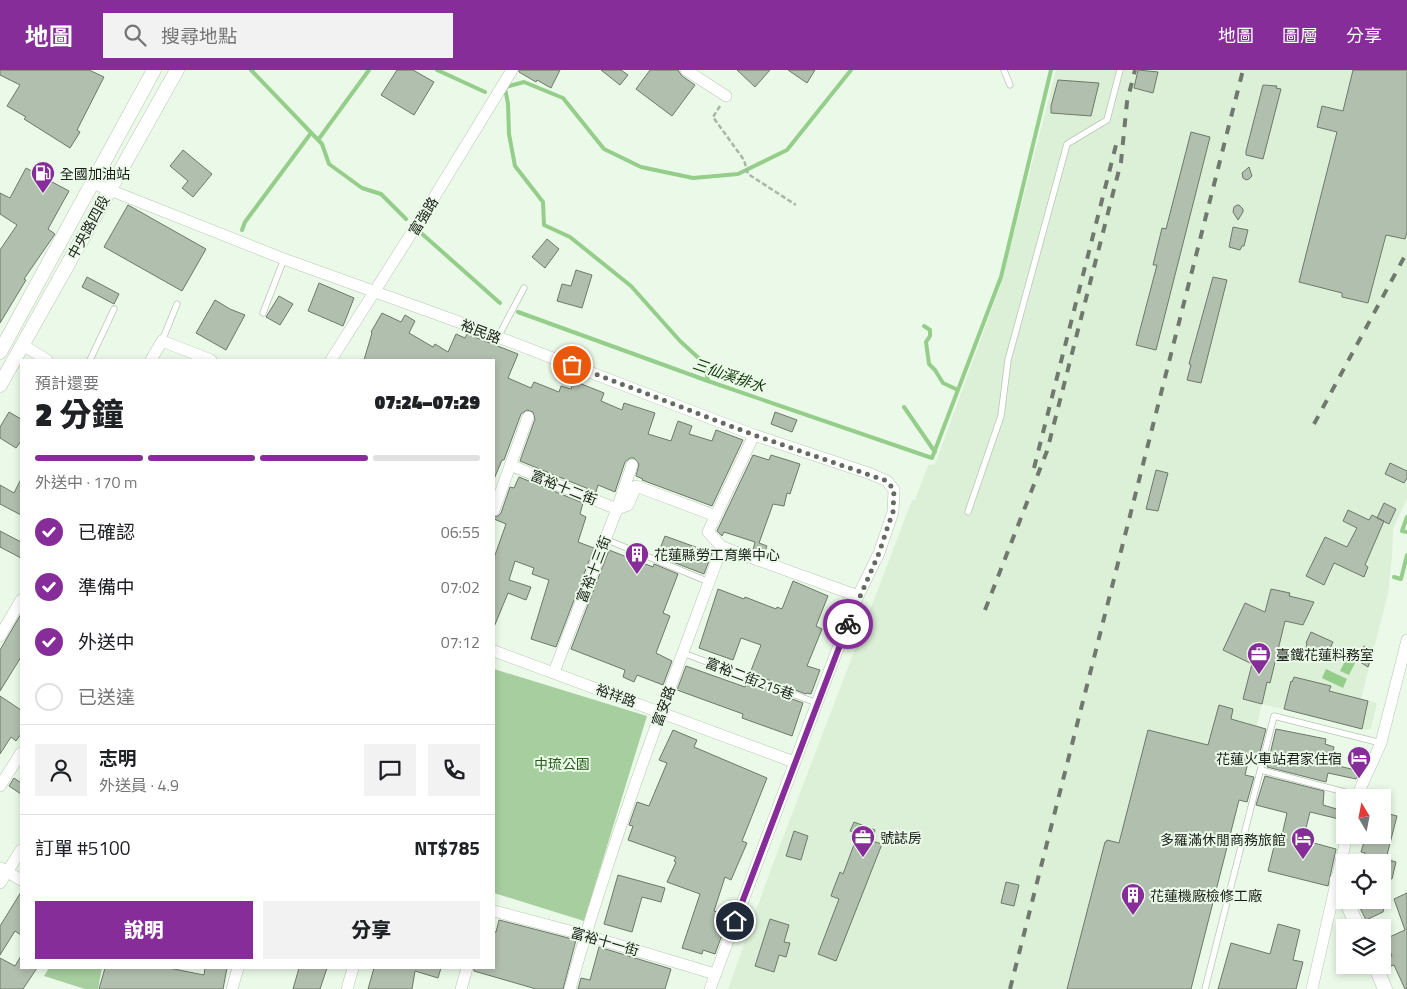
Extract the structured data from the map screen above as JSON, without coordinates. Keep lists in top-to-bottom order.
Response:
{
  "streets": {
    "street": [
      "富強路",
      "中央路四段",
      "裕民路",
      "富裕十二街",
      "富裕十三街",
      "裕祥路",
      "富安路",
      "富裕十一街"
    ],
    "lane": ["富裕二街215巷"]
  },
  "crossings": [
    ["富強路", "裕民路"],
    ["中央路四段", "裕民路"],
    ["富裕十二街", "富裕十三街"],
    ["富裕十三街", "裕祥路"],
    ["富裕二街215巷", "富安路"],
    ["裕祥路", "富安路"],
    ["富安路", "富裕十一街"]
  ],
  "water": ["三仙溪排水"],
  "parks": ["中琉公園"],
  "places": {
    "fuel station": ["全國加油站"],
    "building": ["花蓮縣勞工育樂中心", "花蓮機廠檢修工廠"],
    "office": ["臺鐵花蓮料務室", "號誌房"],
    "hotel": ["花蓮火車站君家住宿", "多羅滿休閒商務旅館"]
  },
  "north": "top",
  "page": {
    "header": "地圖",
    "search": "搜尋地點",
    "nav": ["地圖", "圖層", "分享"],
    "heading": ["2 分鐘", "預計還要", "07:24–07:29"],
    "panel": [
      "志明",
      "外送員 · 4.9",
      "訂單 #5100",
      "NT$785"
    ],
    "bar": "外送中 · 170 m",
    "list": [
      ["已確認", "06:55"],
      ["準備中", "07:02"],
      ["外送中", "07:12"],
      "已送達"
    ],
    "buttons": ["說明", "分享"]
  }
}
